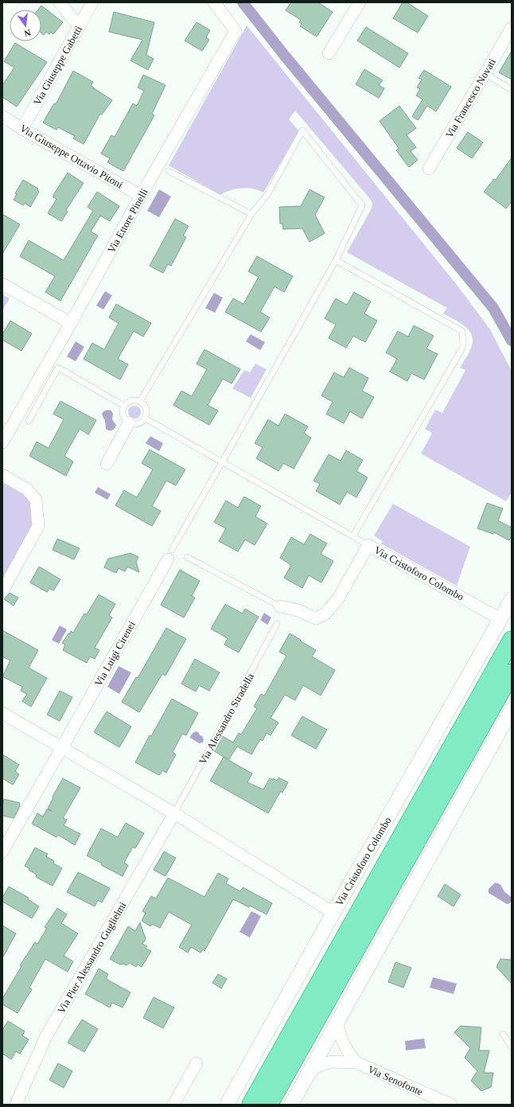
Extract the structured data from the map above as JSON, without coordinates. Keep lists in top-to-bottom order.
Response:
{
  "streets": {
    "main road": ["Via Cristoforo Colombo"],
    "street": [
      "Via Giuseppe Gabetti",
      "Via Francesco Novati",
      "Via Giuseppe Ottavio Pitoni",
      "Via Ettore Pinelli",
      "Via Luigi Cirenei",
      "Via Pier Alessandro Guglielmi",
      "Via Senofonte"
    ],
    "lane": ["Via Alessandro Stradella"]
  },
  "crossings": [
    ["Via Giuseppe Gabetti", "Via Giuseppe Ottavio Pitoni"],
    ["Via Giuseppe Ottavio Pitoni", "Via Ettore Pinelli"],
    ["Via Alessandro Stradella", "Via Pier Alessandro Guglielmi"]
  ],
  "north": "bottom"
}
